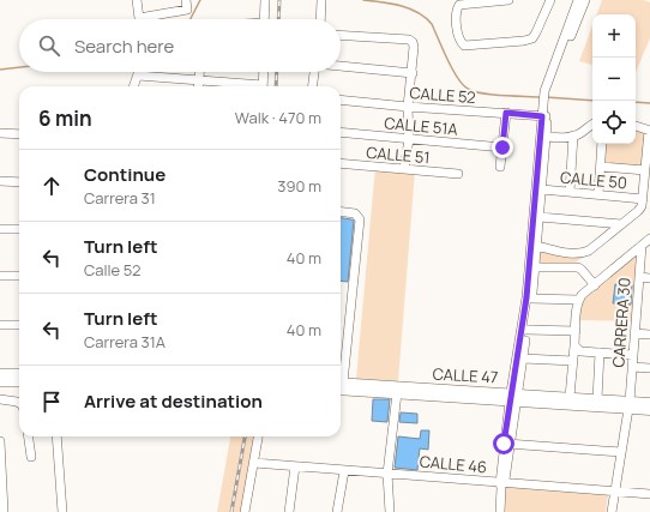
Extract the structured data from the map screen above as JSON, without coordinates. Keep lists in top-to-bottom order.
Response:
{
  "streets": {
    "main road": ["CALLE 47"],
    "street": [
      "CALLE 52",
      "CALLE 51A",
      "CALLE 51",
      "CALLE 50",
      "CARRERA 30",
      "CALLE 46"
    ]
  },
  "crossings": [
    ["CARRERA 30", "CALLE 47"],
    ["CARRERA 30", "CALLE 46"]
  ],
  "page": {
    "map_buttons": ["+", "−"],
    "search": "Search here",
    "heading": ["6 min", "Walk · 470 m"],
    "list": [
      ["Continue", "Carrera 31", "390 m"],
      ["Turn left", "Calle 52", "40 m"],
      ["Turn left", "Carrera 31A", "40 m"],
      "Arrive at destination"
    ]
  }
}
